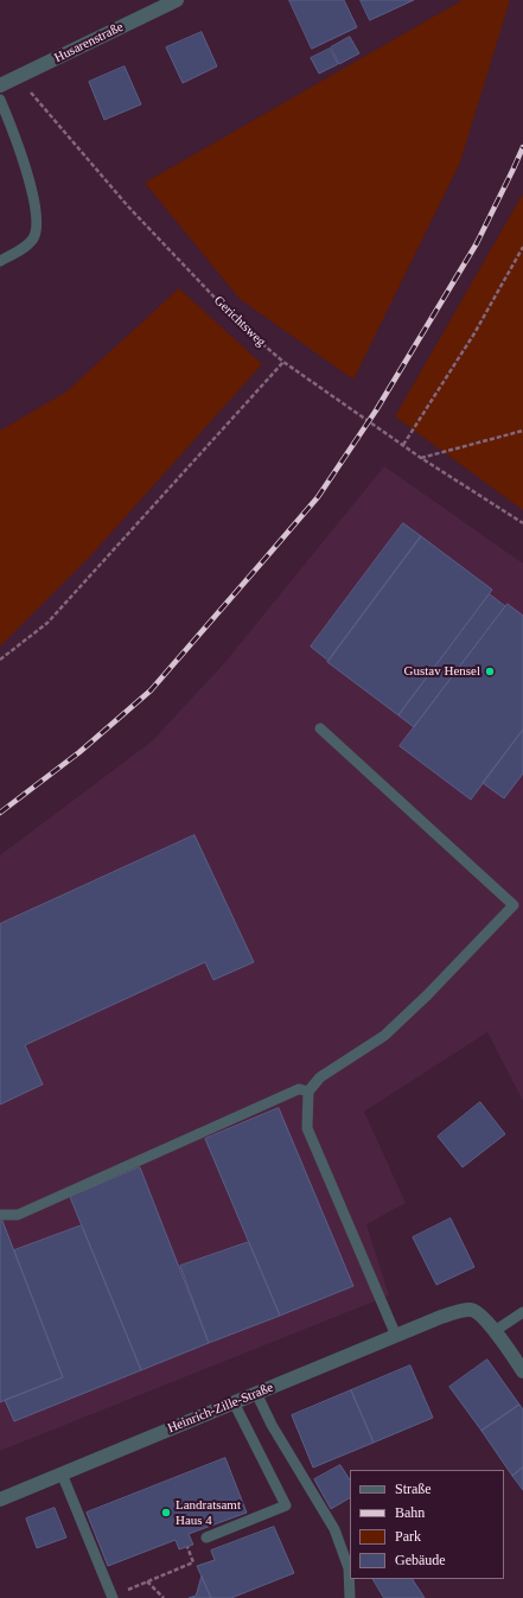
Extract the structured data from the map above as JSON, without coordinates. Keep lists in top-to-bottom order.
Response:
{
  "streets": {
    "street": ["Husarenstraße", "Heinrich-Zille-Straße"],
    "path": ["Gerichtsweg"]
  },
  "crossings": [
    ["Husarenstraße", "Gerichtsweg"]
  ],
  "places": ["Gustav Hensel", "Landratsamt Haus 4"],
  "legend": [
    "Straße",
    "Bahn",
    "Park",
    "Gebäude"
  ]
}
